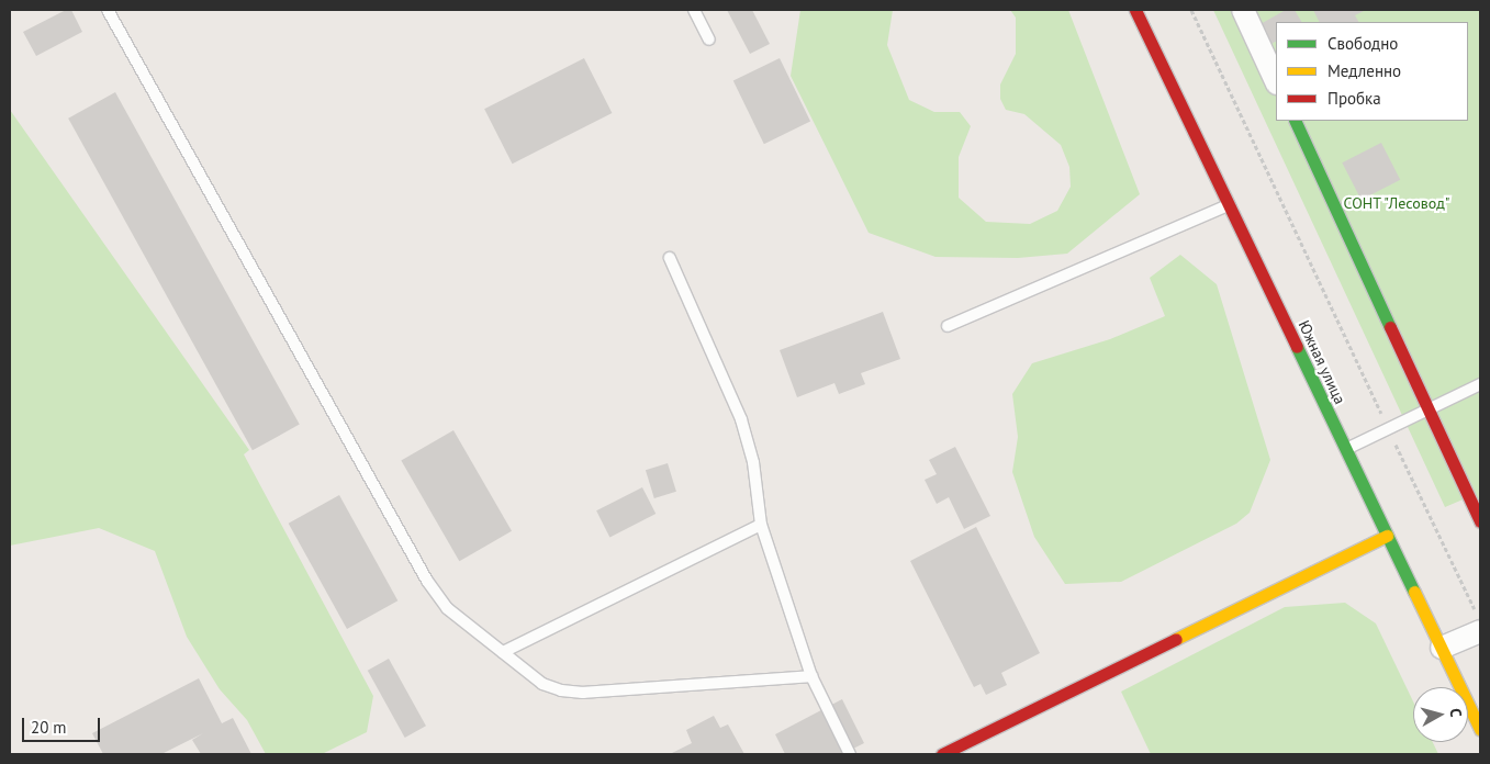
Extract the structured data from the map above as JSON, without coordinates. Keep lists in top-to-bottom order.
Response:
{
  "streets": {
    "street": ["Южная улица"]
  },
  "parks": ["СОНТ \"Лесовод\""],
  "legend": ["Свободно", "Медленно", "Пробка"],
  "scale_bar": "20 m",
  "north": "right"
}
